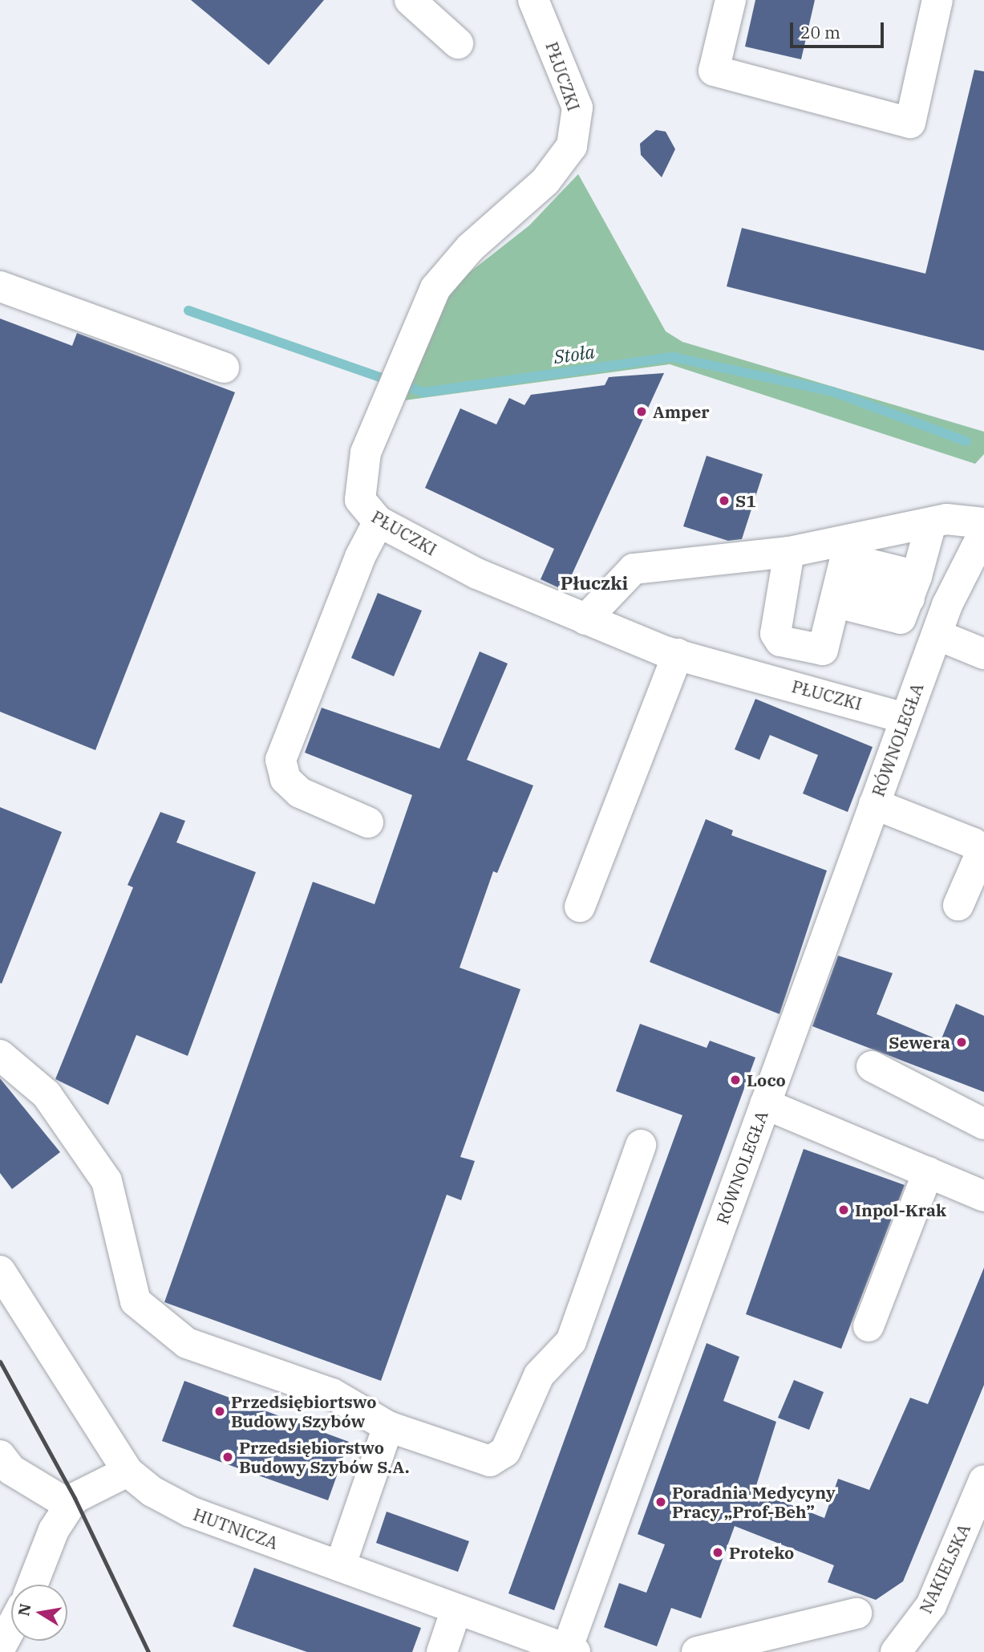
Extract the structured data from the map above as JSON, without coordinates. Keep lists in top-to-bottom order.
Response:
{
  "streets": {
    "street": [
      "PŁUCZKI",
      "RÓWNOLEGŁA",
      "HUTNICZA",
      "NAKIELSKA"
    ]
  },
  "crossings": [
    ["PŁUCZKI", "RÓWNOLEGŁA"],
    ["RÓWNOLEGŁA", "HUTNICZA"]
  ],
  "districts": ["Płuczki"],
  "water": ["Stoła"],
  "places": [
    "Amper",
    "S1",
    "Sewera",
    "Loco",
    "Inpol-Krak",
    "Przedsiębiortswo Budowy Szybów",
    "Przedsiębiorstwo Budowy Szybów S.A.",
    "Poradnia Medycyny Pracy „Prof-Beh”",
    "Proteko"
  ],
  "scale_bar": "20 m",
  "north": "left"
}
